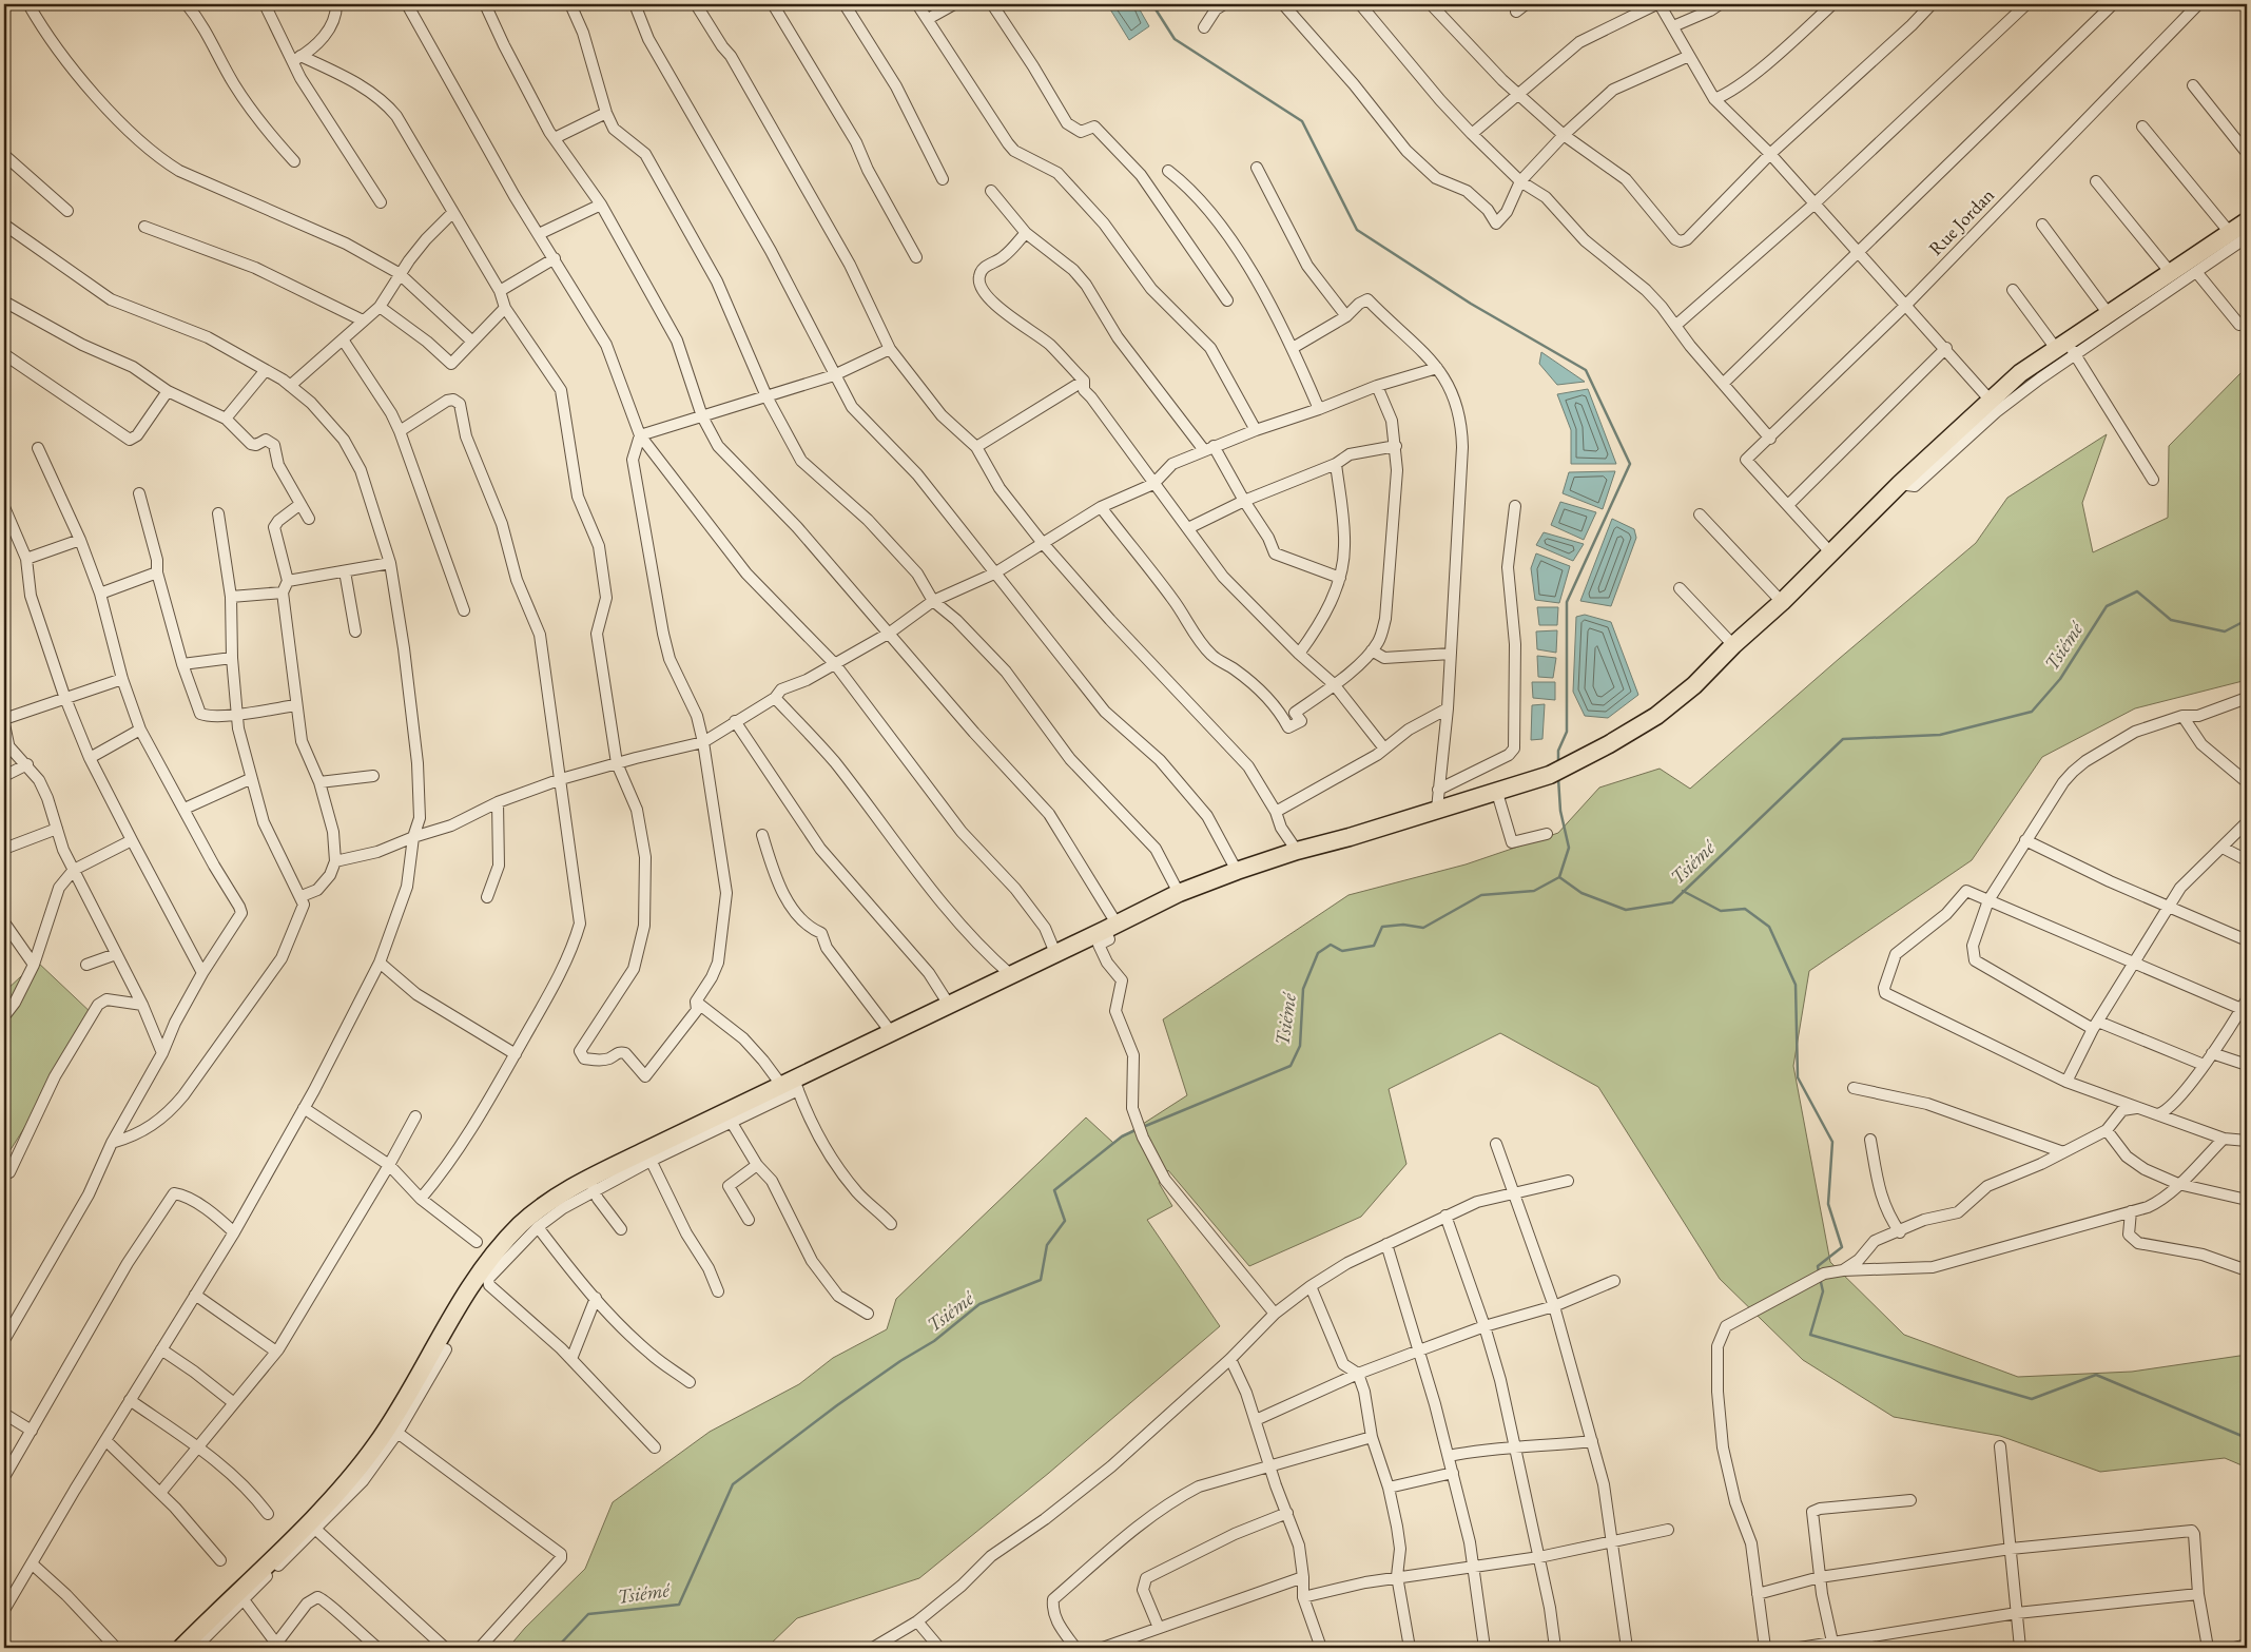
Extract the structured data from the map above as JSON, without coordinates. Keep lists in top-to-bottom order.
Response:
{
  "streets": {
    "street": ["Rue Jordan"]
  },
  "water": ["Tsiémé"]
}
